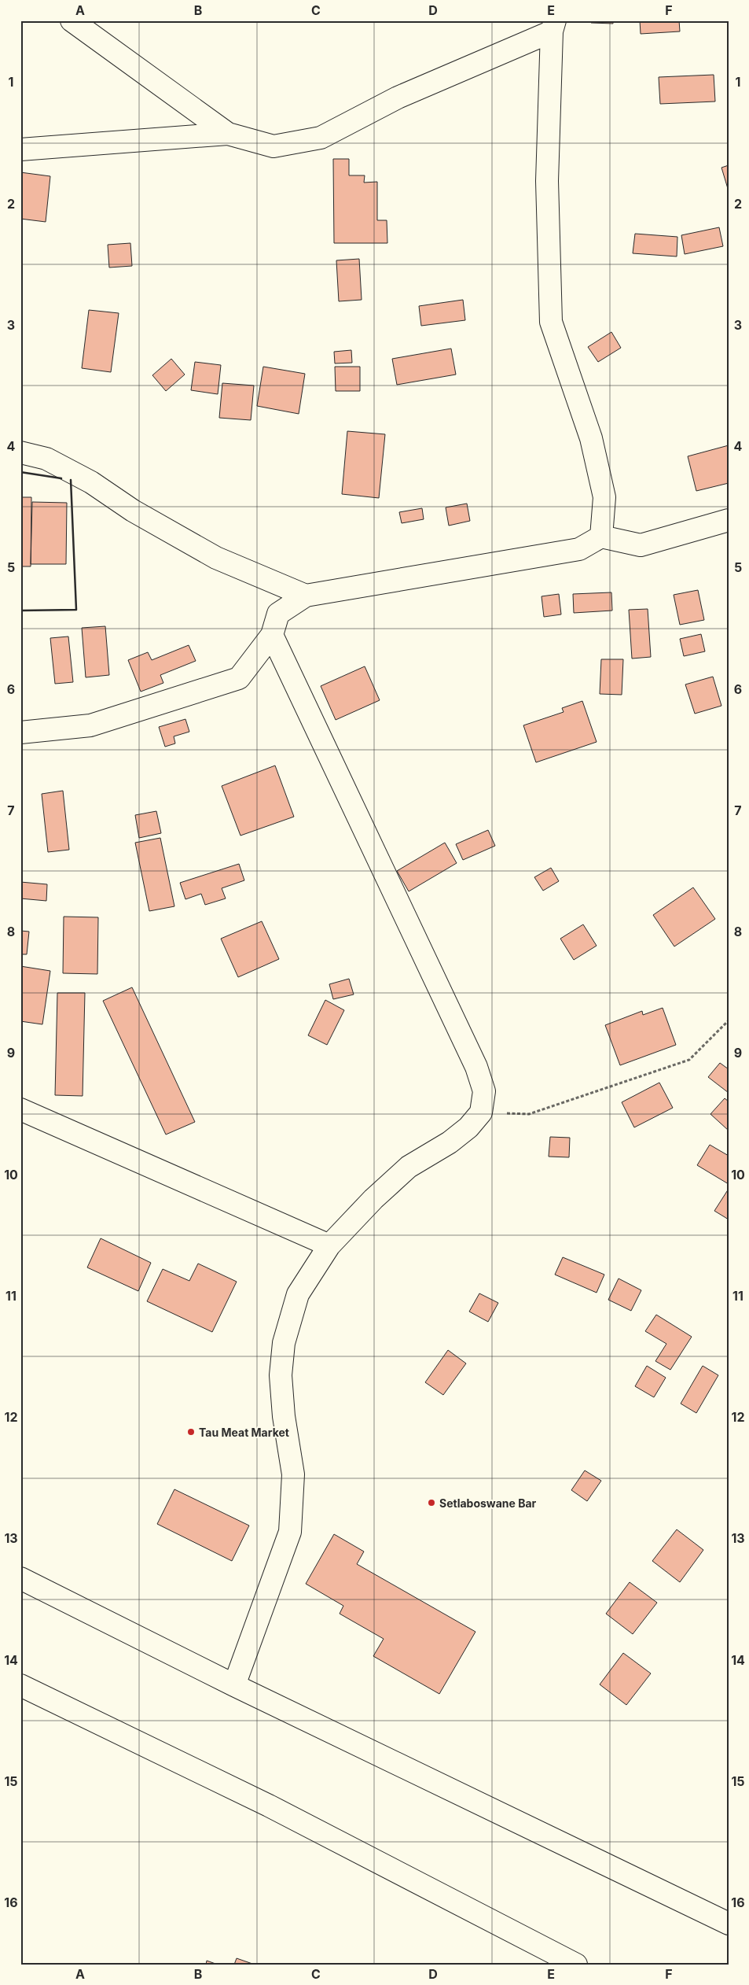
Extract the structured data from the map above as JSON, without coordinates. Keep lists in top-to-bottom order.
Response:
{
  "places": ["Tau Meat Market", "Setlaboswane Bar"],
  "grid": {
    "columns": [
      "A",
      "B",
      "C",
      "D",
      "E",
      "F"
    ],
    "rows": [
      "1",
      "2",
      "3",
      "4",
      "5",
      "6",
      "7",
      "8",
      "9",
      "10",
      "11",
      "12",
      "13",
      "14",
      "15",
      "16"
    ]
  }
}
